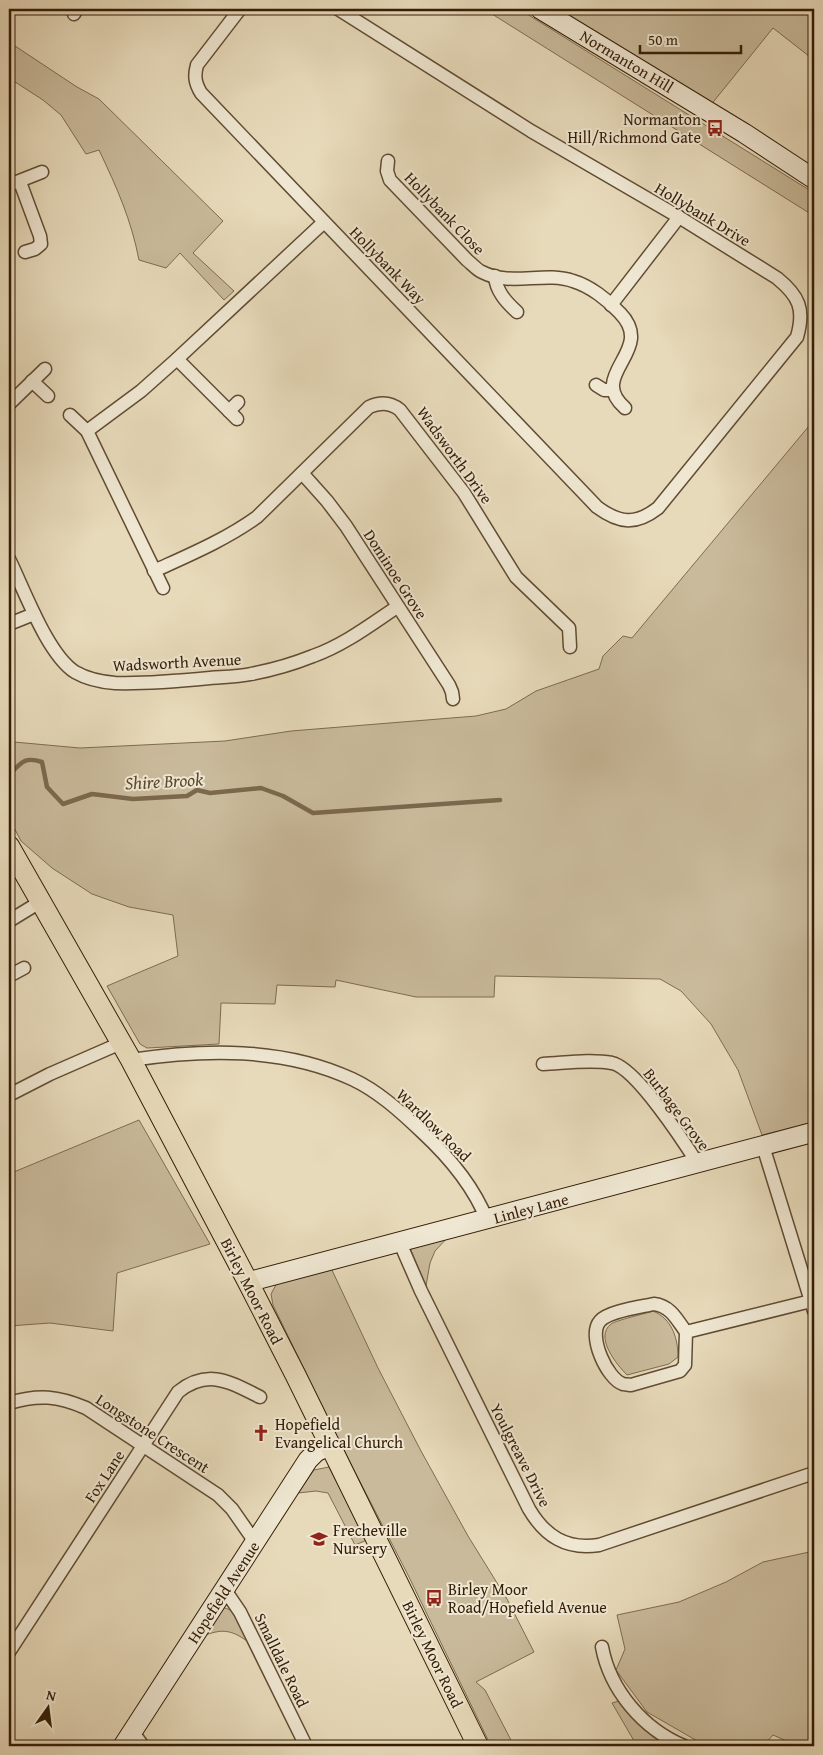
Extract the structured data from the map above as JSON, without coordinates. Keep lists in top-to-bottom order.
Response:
{
  "streets": {
    "main road": ["Birley Moor Road"],
    "street": [
      "Normanton Hill",
      "Hollybank Close",
      "Hollybank Drive",
      "Hollybank Way",
      "Wadsworth Drive",
      "Dominoe Grove",
      "Wadsworth Avenue",
      "Burbage Grove",
      "Wardlow Road",
      "Linley Lane",
      "Longstone Crescent",
      "Youlgreave Drive",
      "Fox Lane",
      "Hopefield Avenue",
      "Smalldale Road"
    ]
  },
  "crossings": [
    ["Hollybank Drive", "Hollybank Way"],
    ["Wadsworth Drive", "Dominoe Grove"],
    ["Dominoe Grove", "Wadsworth Avenue"],
    ["Burbage Grove", "Linley Lane"],
    ["Wardlow Road", "Linley Lane"],
    ["Wardlow Road", "Birley Moor Road"],
    ["Linley Lane", "Birley Moor Road"],
    ["Linley Lane", "Youlgreave Drive"],
    ["Birley Moor Road", "Hopefield Avenue"],
    ["Longstone Crescent", "Fox Lane"],
    ["Longstone Crescent", "Hopefield Avenue"],
    ["Hopefield Avenue", "Smalldale Road"]
  ],
  "water": ["Shire Brook"],
  "places": {
    "bus stop": ["Normanton Hill/Richmond Gate", "Birley Moor Road/Hopefield Avenue"],
    "church": ["Hopefield Evangelical Church"],
    "school or university": ["Frecheville Nursery"]
  },
  "scale_bar": "50 m",
  "north": "top"
}
